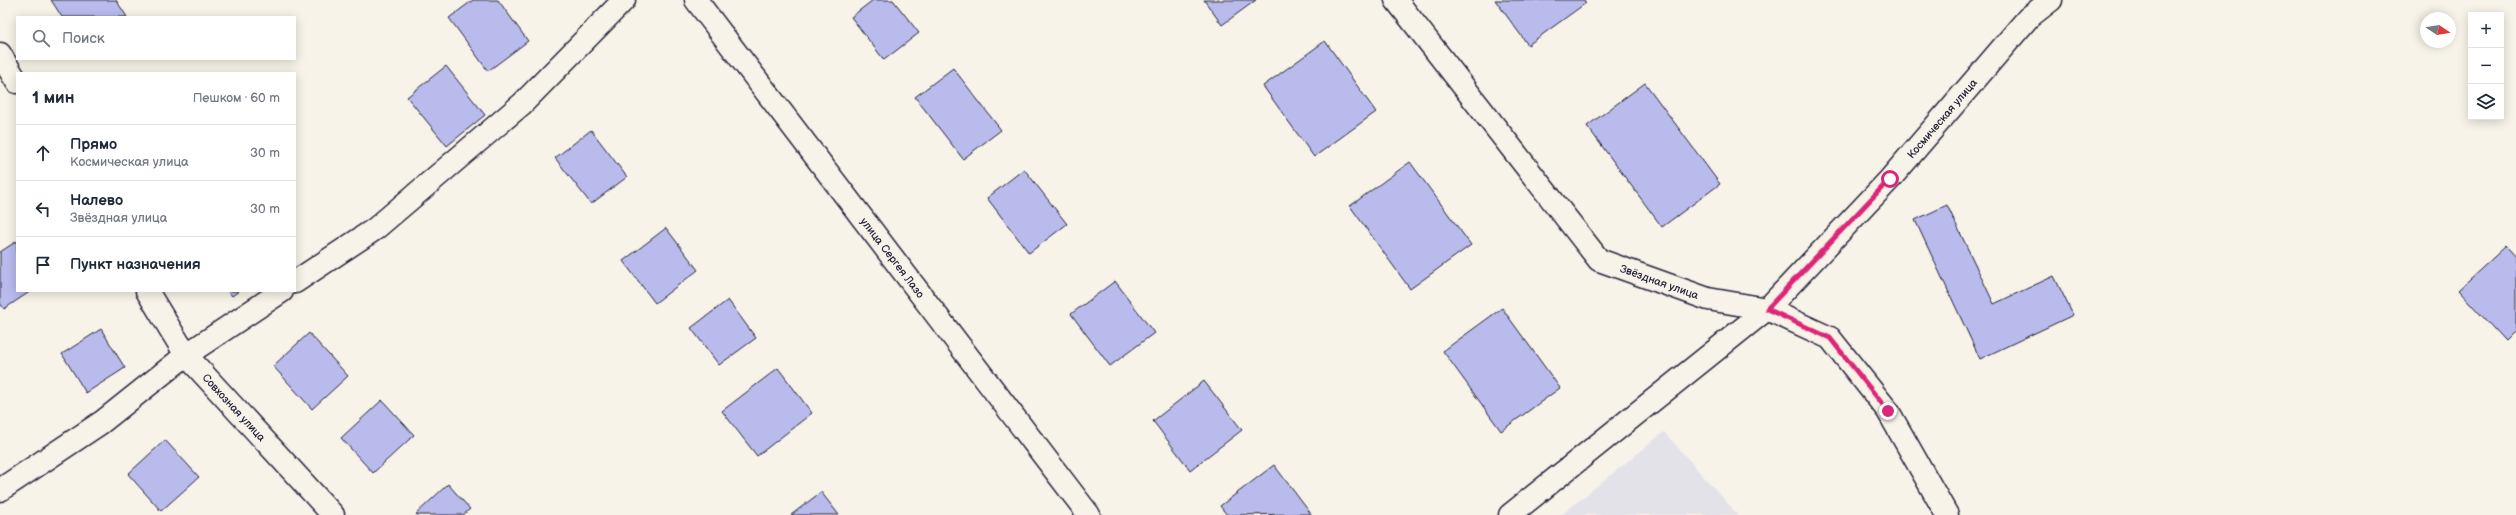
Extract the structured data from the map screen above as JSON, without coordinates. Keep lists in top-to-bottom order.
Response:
{
  "streets": {
    "street": [
      "Космическая улица",
      "улица Сергея Лазо",
      "Звёздная улица",
      "Совхозная улица"
    ]
  },
  "crossings": [
    ["Космическая улица", "Звёздная улица"]
  ],
  "north": "right",
  "page": {
    "map_buttons": ["+", "−"],
    "search": "Поиск",
    "heading": ["1 мин", "Пешком · 60 m"],
    "list": [
      ["Прямо", "Космическая улица", "30 m"],
      ["Налево", "Звёздная улица", "30 m"],
      "Пункт назначения"
    ]
  }
}
